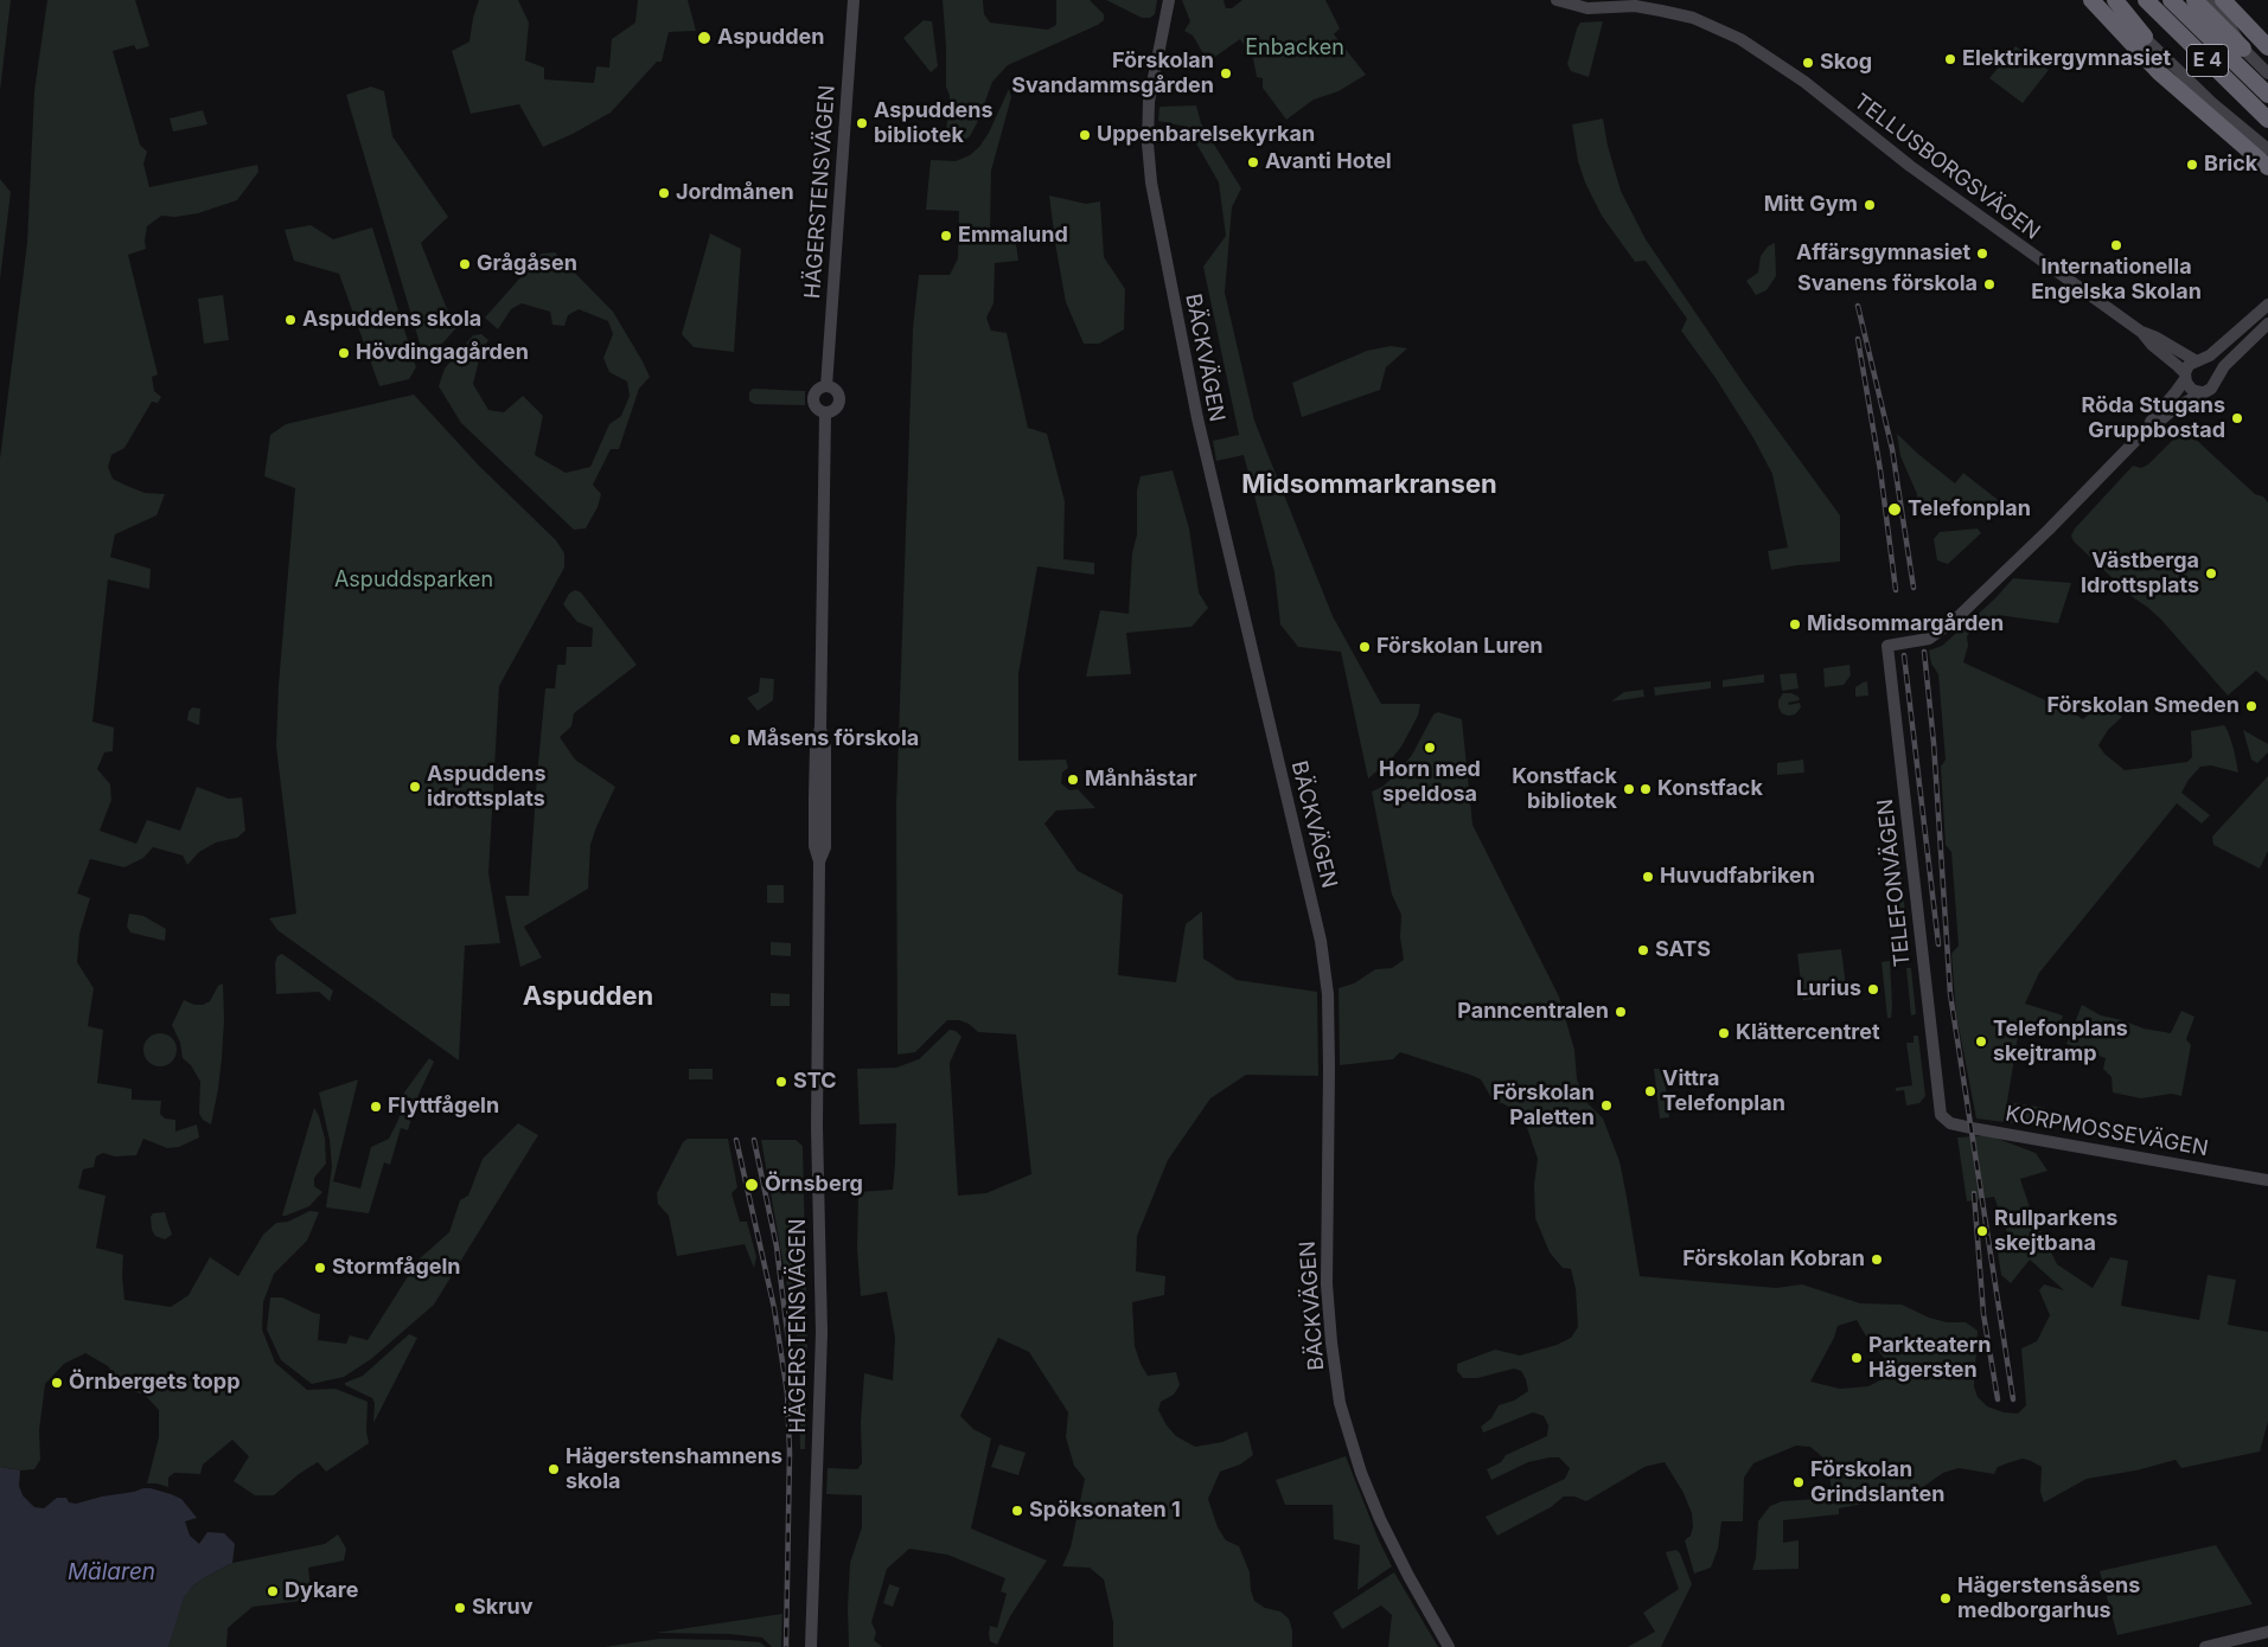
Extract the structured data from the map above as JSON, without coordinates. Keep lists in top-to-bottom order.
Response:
{
  "streets": {
    "highway": ["E 4"],
    "street": [
      "TELLUSBORGSVÄGEN",
      "HÄGERSTENSVÄGEN",
      "BÄCKVÄGEN",
      "TELEFONVÄGEN",
      "KORPMOSSEVÄGEN"
    ]
  },
  "crossings": [
    ["TELEFONVÄGEN", "KORPMOSSEVÄGEN"]
  ],
  "districts": ["Midsommarkransen", "Aspudden"],
  "water": ["Mälaren"],
  "parks": ["Enbacken", "Aspuddsparken"],
  "places": [
    "Aspudden",
    "Elektrikergymnasiet",
    "Skog",
    "Förskolan Svandammsgården",
    "Aspuddens bibliotek",
    "Uppenbarelsekyrkan",
    "Avanti Hotel",
    "Brick",
    "Jordmånen",
    "Mitt Gym",
    "Emmalund",
    "Internationella Engelska Skolan",
    "Affärsgymnasiet",
    "Grågåsen",
    "Svanens förskola",
    "Aspuddens skola",
    "Hövdingagården",
    "Röda Stugans Gruppbostad",
    "Telefonplan",
    "Västberga Idrottsplats",
    "Midsommargården",
    "Förskolan Luren",
    "Förskolan Smeden",
    "Måsens förskola",
    "Horn med speldosa",
    "Månhästar",
    "Aspuddens idrottsplats",
    "Konstfack bibliotek",
    "Konstfack",
    "Huvudfabriken",
    "SATS",
    "Lurius",
    "Panncentralen",
    "Klättercentret",
    "Telefonplans skejtramp",
    "STC",
    "Vittra Telefonplan",
    "Förskolan Paletten",
    "Flyttfågeln",
    "Örnsberg",
    "Rullparkens skejtbana",
    "Förskolan Kobran",
    "Stormfågeln",
    "Parkteatern Hägersten",
    "Örnbergets topp",
    "Hägerstenshamnens skola",
    "Förskolan Grindslanten",
    "Spöksonaten 1",
    "Dykare",
    "Hägerstensåsens medborgarhus",
    "Skruv"
  ]
}
